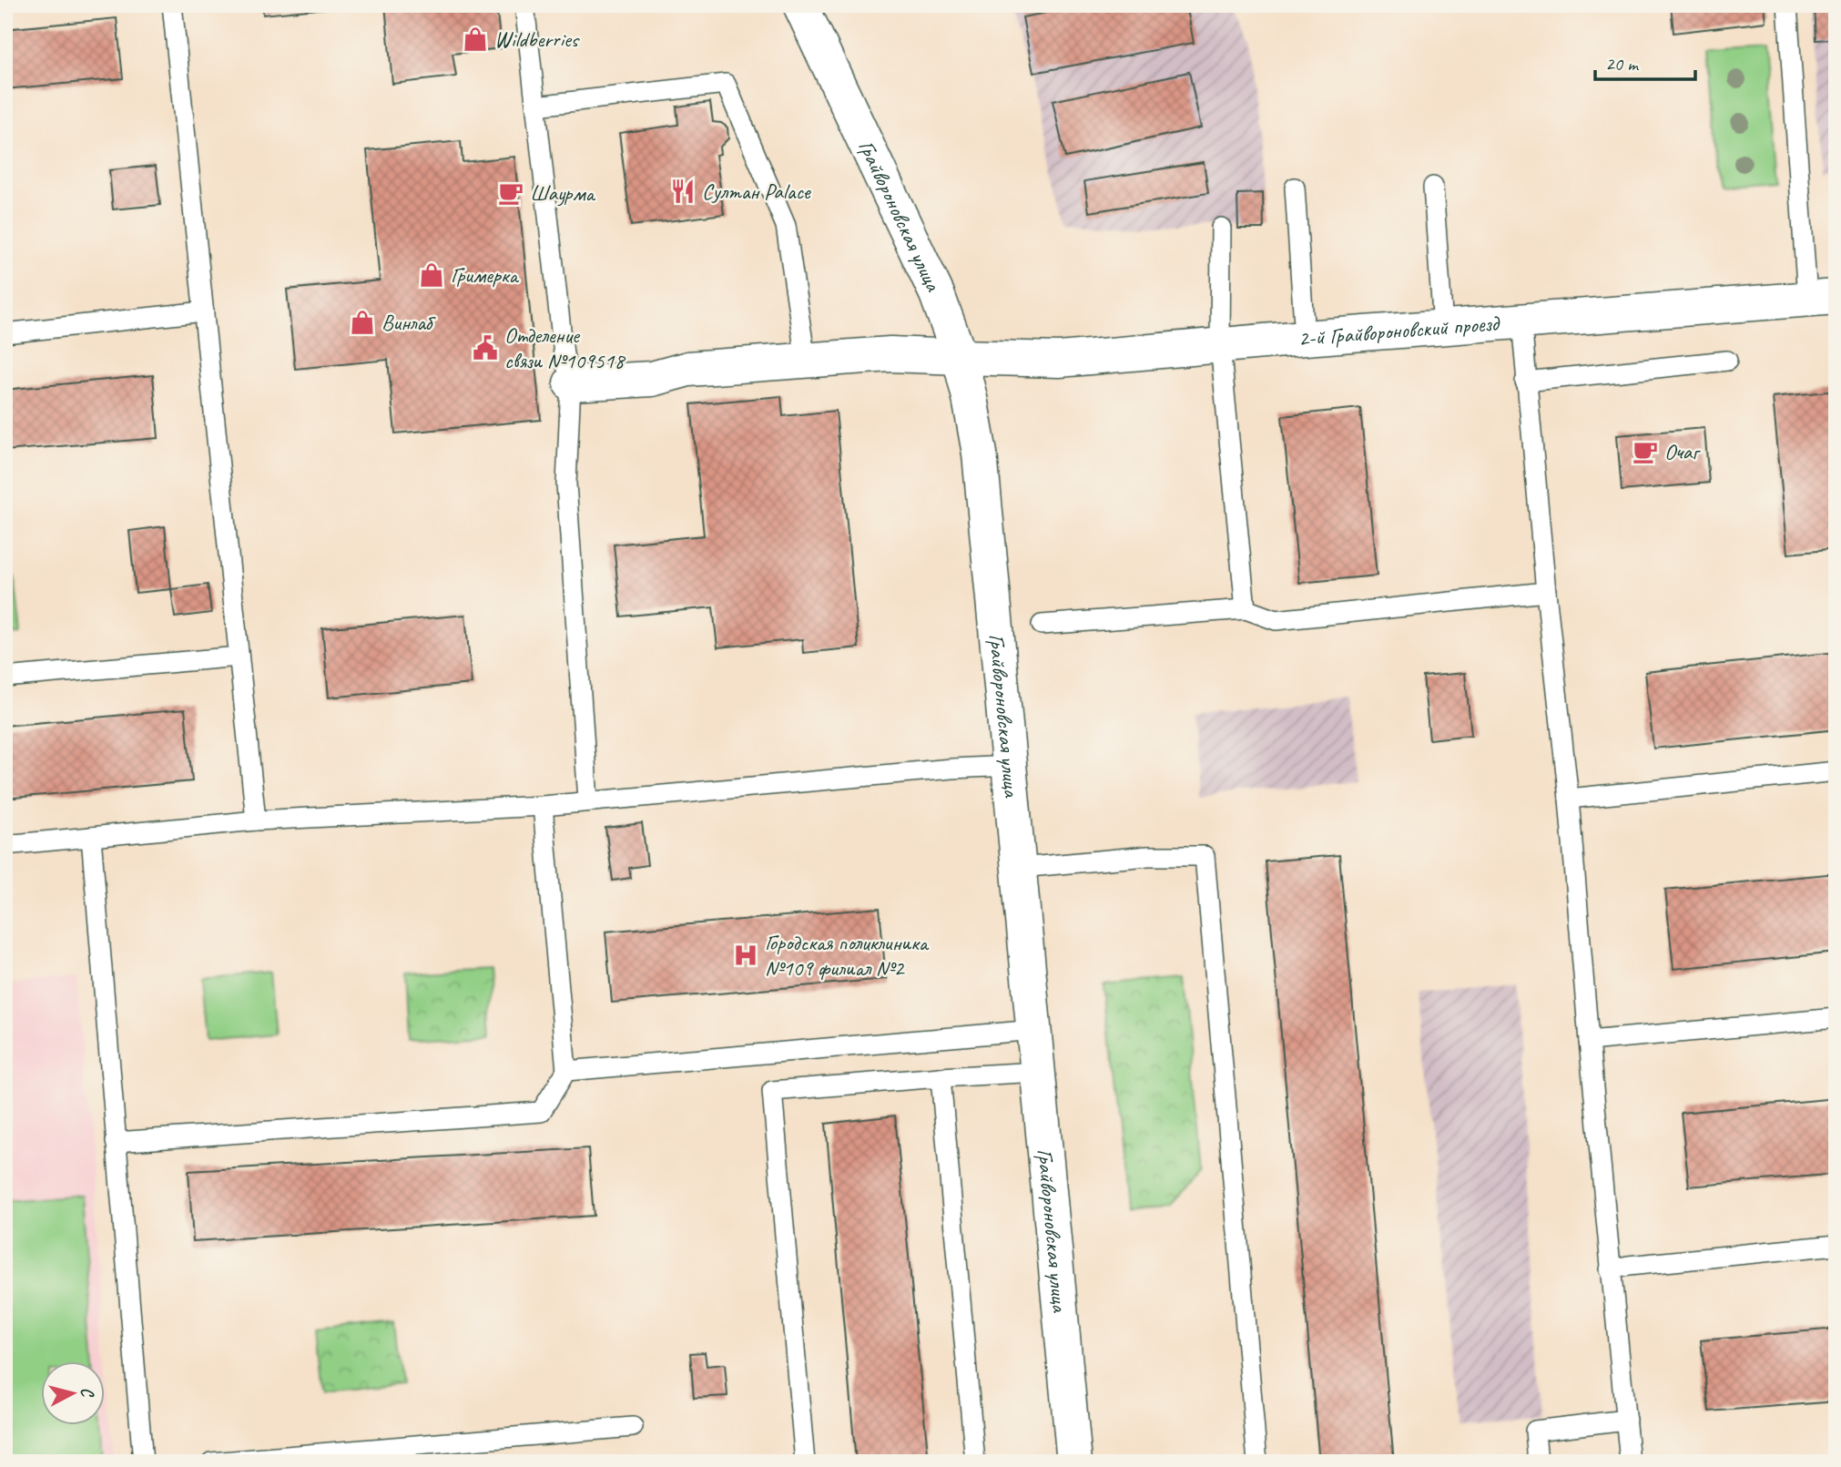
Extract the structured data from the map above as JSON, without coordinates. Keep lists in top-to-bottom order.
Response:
{
  "streets": {
    "main road": ["Грайвороновская улица", "2-й Грайвороновский проезд"]
  },
  "crossings": [
    ["Грайвороновская улица", "2-й Грайвороновский проезд"]
  ],
  "places": {
    "shop": ["Wildberries", "Гримерка", "Винлаб"],
    "restaurant": ["Султан Palace"],
    "cafe": ["Шаурма", "Очаг"],
    "public building": ["Отделение связи №109518"],
    "hospital": ["Городская поликлиника №109 филиал №2"]
  },
  "scale_bar": "20 m",
  "north": "right"
}
